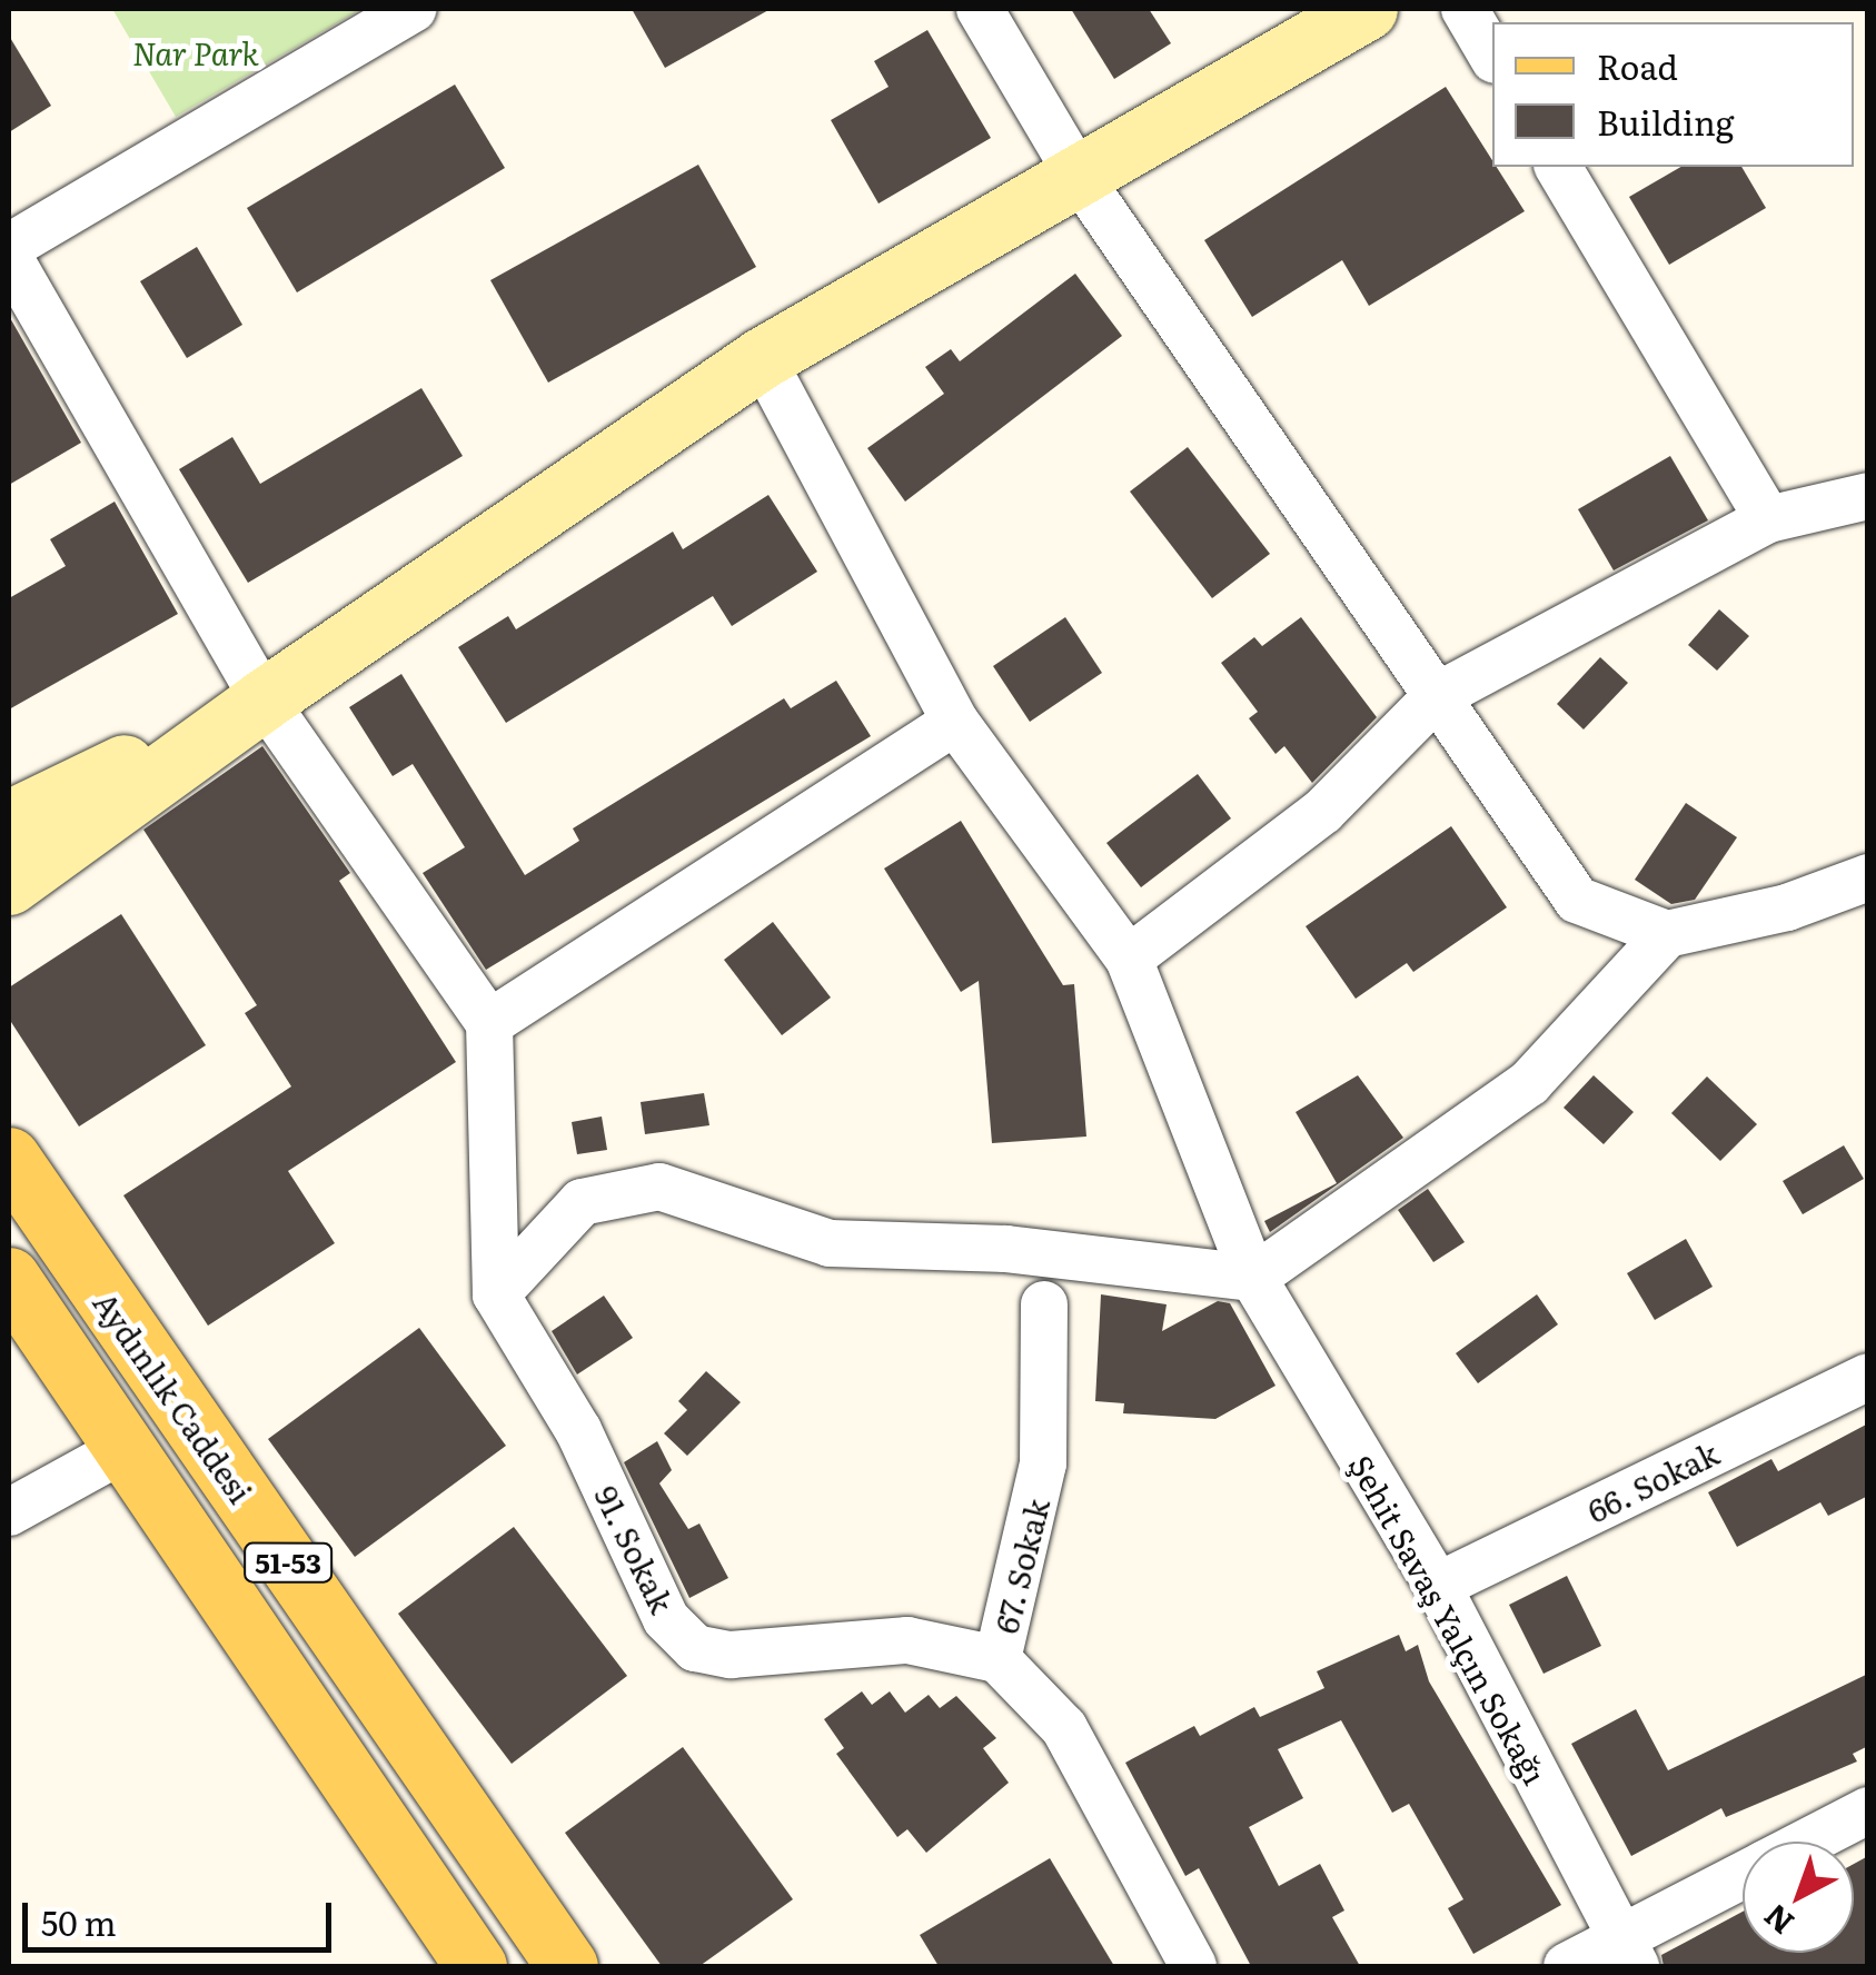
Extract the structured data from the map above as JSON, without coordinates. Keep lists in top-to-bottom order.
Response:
{
  "streets": {
    "main road": ["Aydınlık Caddesi", "51-53"],
    "street": [
      "66. Sokak",
      "91. Sokak",
      "67. Sokak",
      "Şehit Savaş Yalçın Sokağı"
    ]
  },
  "crossings": [
    ["66. Sokak", "Şehit Savaş Yalçın Sokağı"],
    ["91. Sokak", "67. Sokak"]
  ],
  "parks": ["Nar Park"],
  "legend": ["Road", "Building"],
  "scale_bar": "50 m",
  "north": "bottom left"
}
